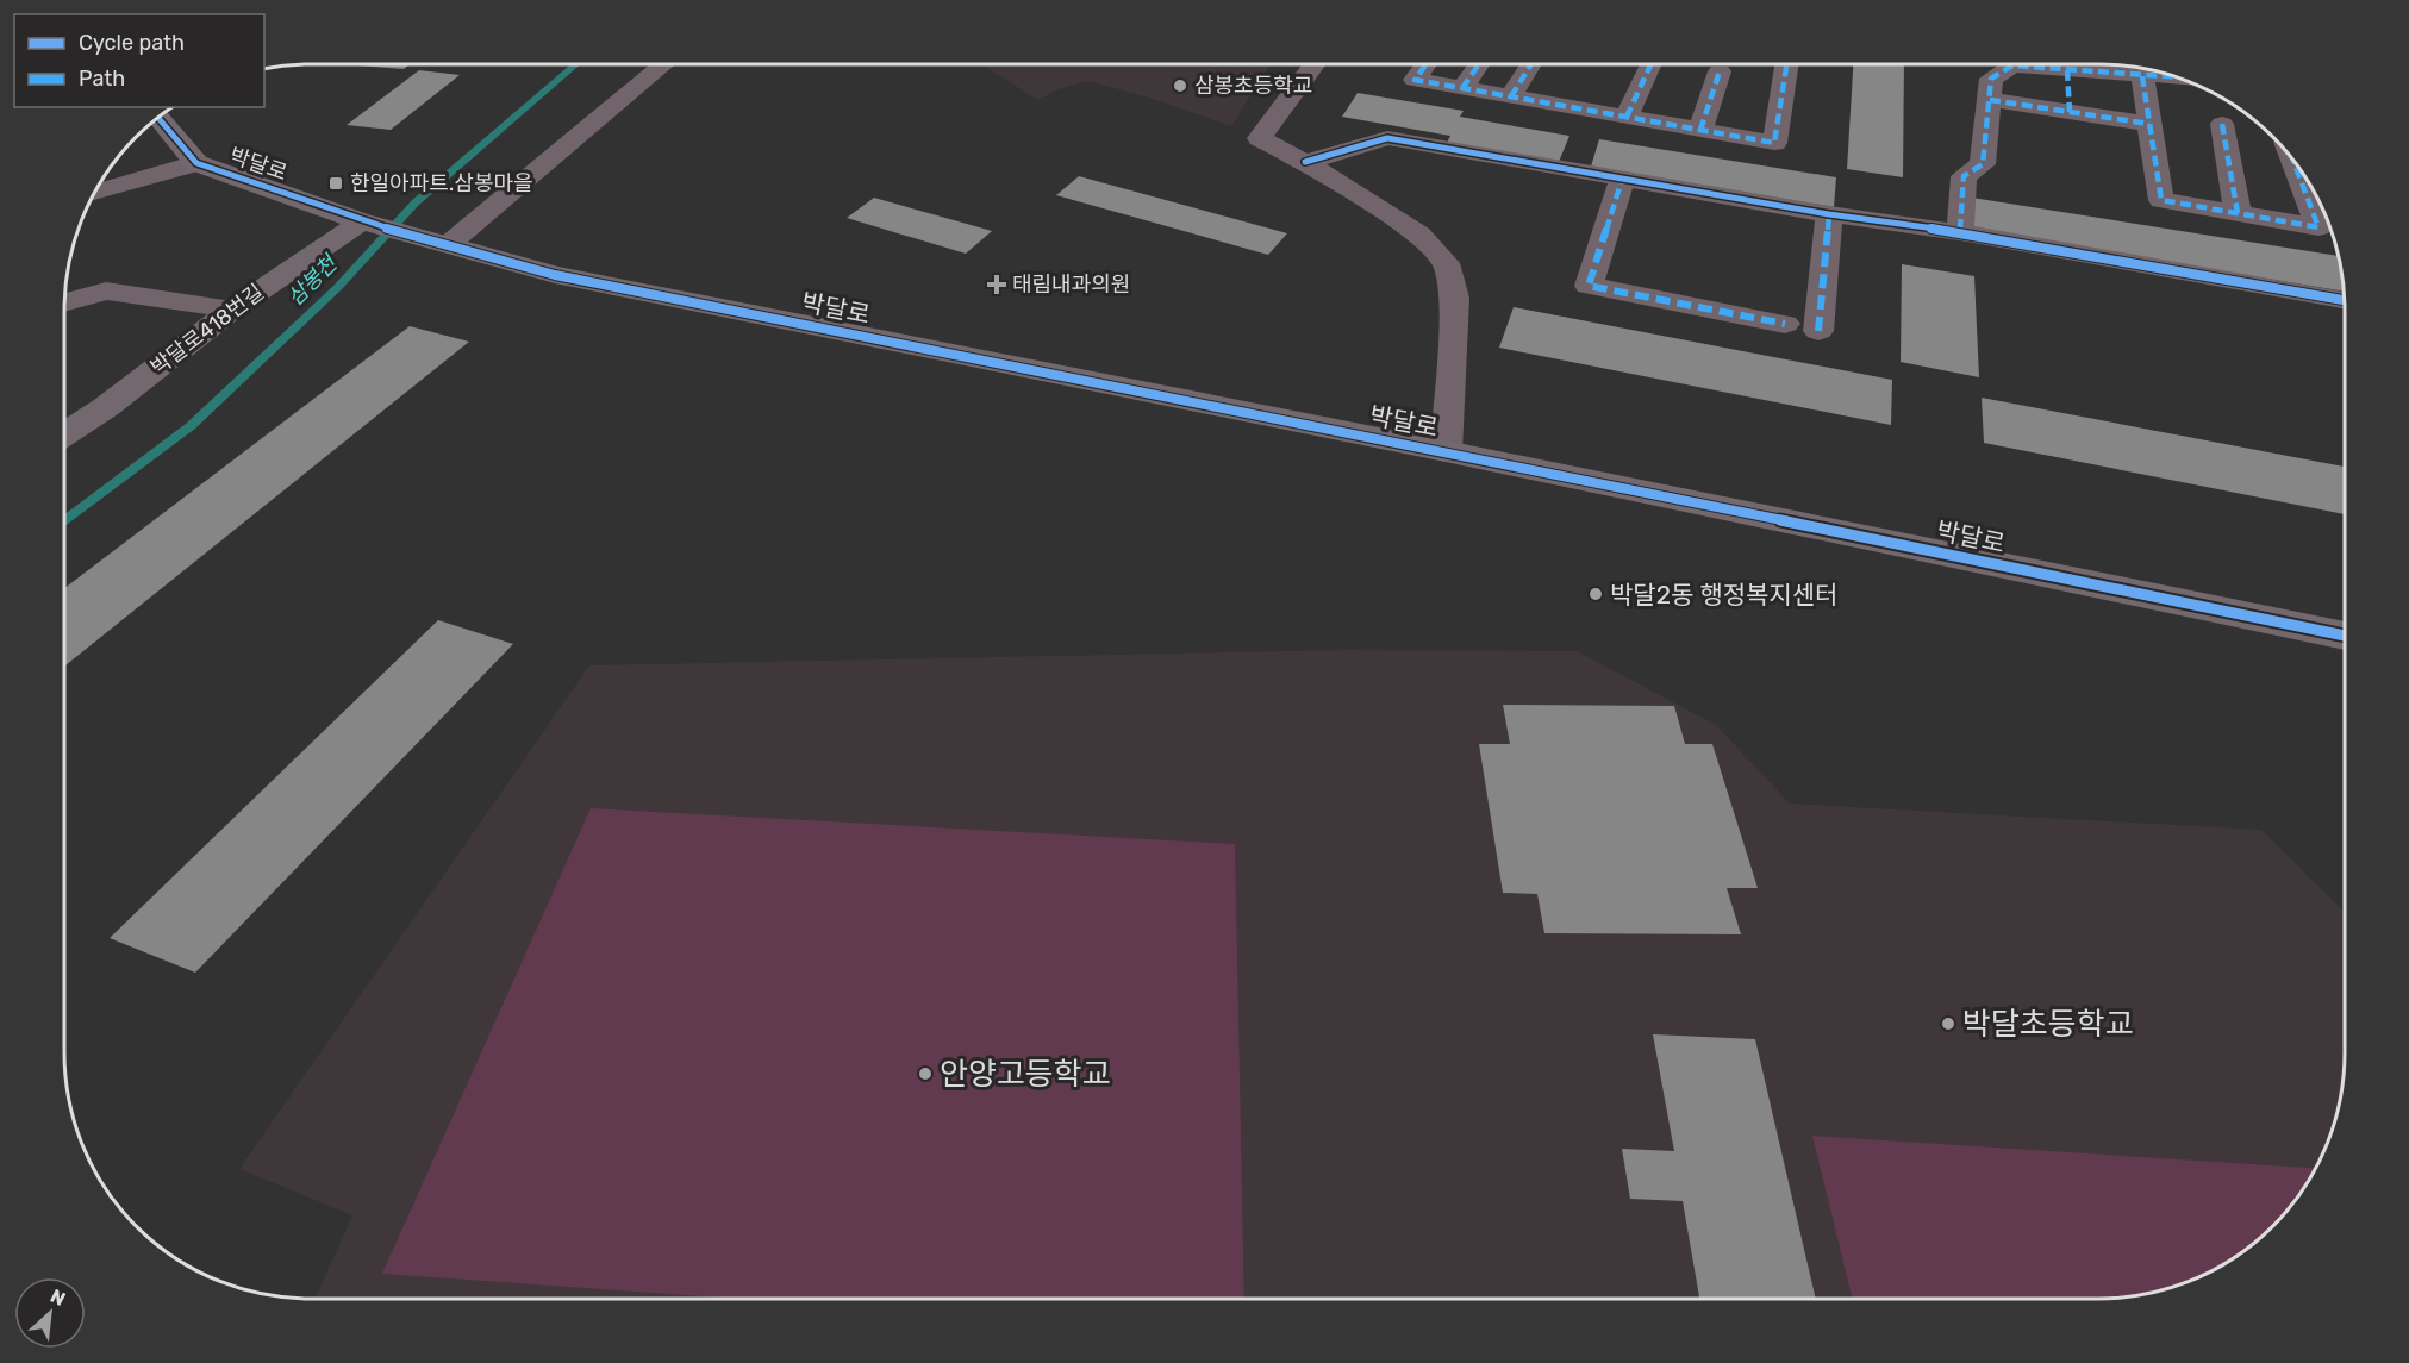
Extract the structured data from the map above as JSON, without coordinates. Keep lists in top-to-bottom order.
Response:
{
  "streets": {
    "street": ["박달로", "박달로418번길"]
  },
  "crossings": [
    ["박달로", "박달로418번길"]
  ],
  "water": ["삼봉천"],
  "places": {
    "other": [
      "삼봉초등학교",
      "박달2동 행정복지센터",
      "박달초등학교",
      "안양고등학교"
    ],
    "transit": ["한일아파트.삼봉마을"],
    "health": ["태림내과의원"]
  },
  "legend": ["Cycle path", "Path"],
  "north": "top right"
}
